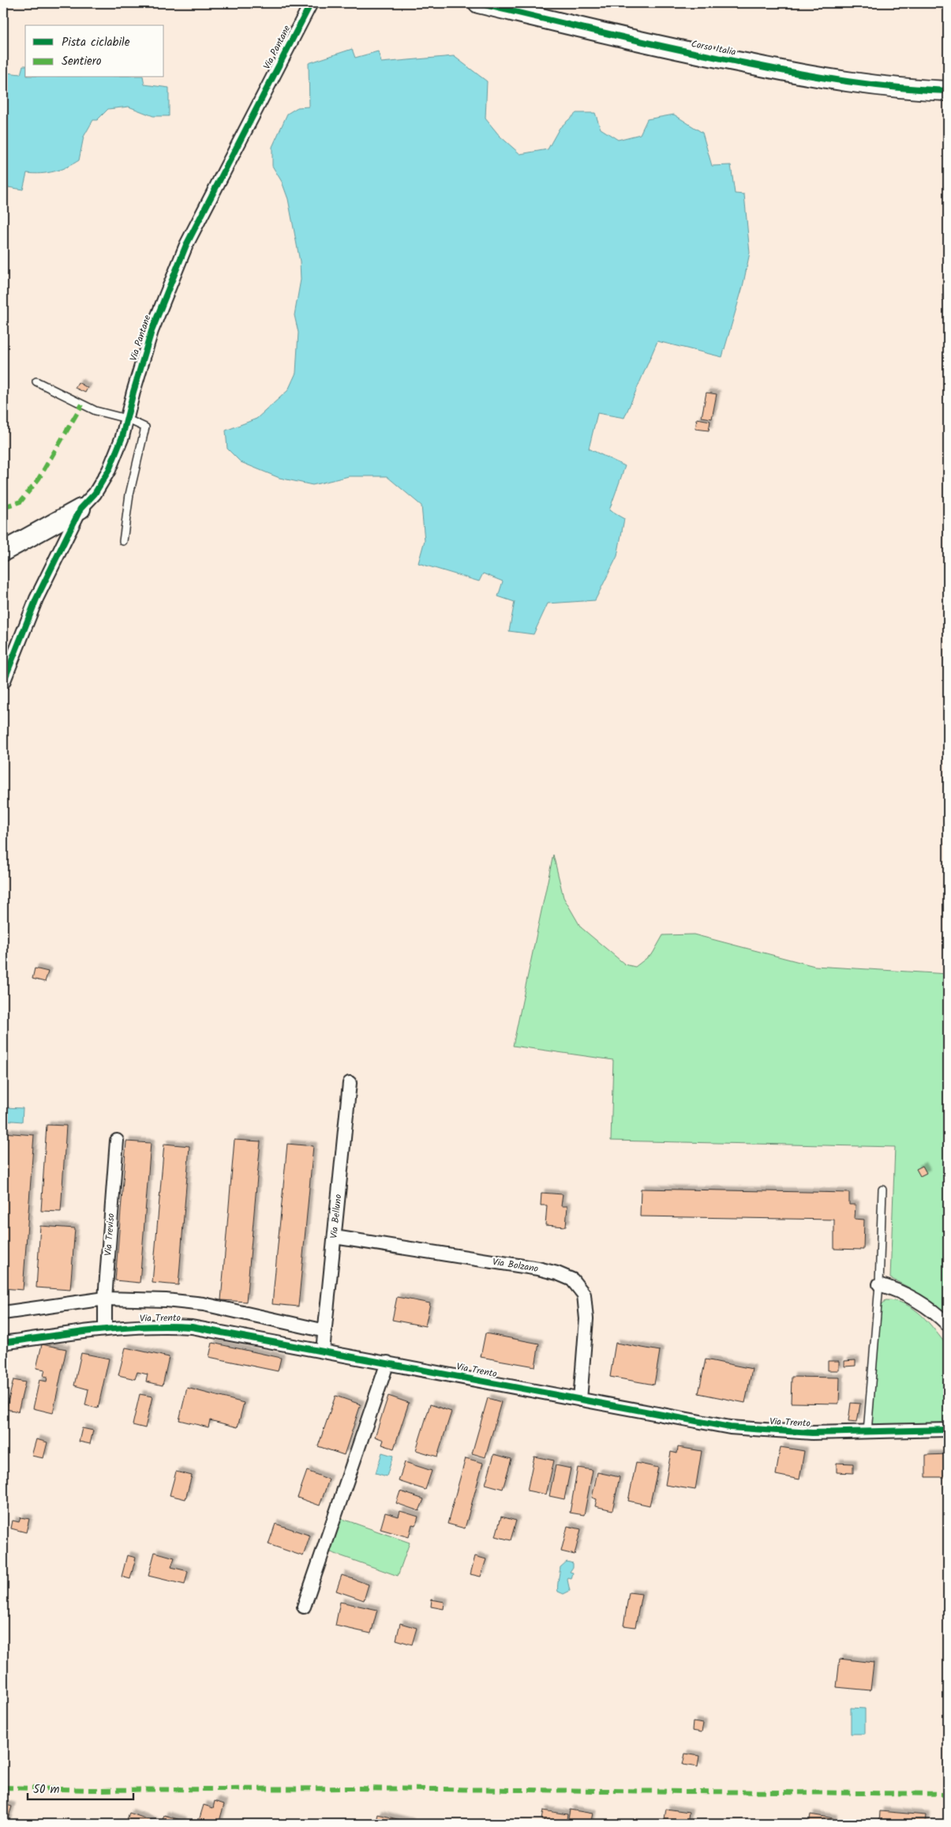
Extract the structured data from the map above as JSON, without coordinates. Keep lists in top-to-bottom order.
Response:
{
  "streets": {
    "street": [
      "Via Pantane",
      "Corso Italia",
      "Via Belluno",
      "Via Treviso",
      "Via Bolzano",
      "Via Trento"
    ]
  },
  "crossings": [
    ["Via Belluno", "Via Bolzano"],
    ["Via Belluno", "Via Trento"],
    ["Via Treviso", "Via Trento"],
    ["Via Bolzano", "Via Trento"]
  ],
  "legend": ["Pista ciclabile", "Sentiero"],
  "scale_bar": "50 m"
}
